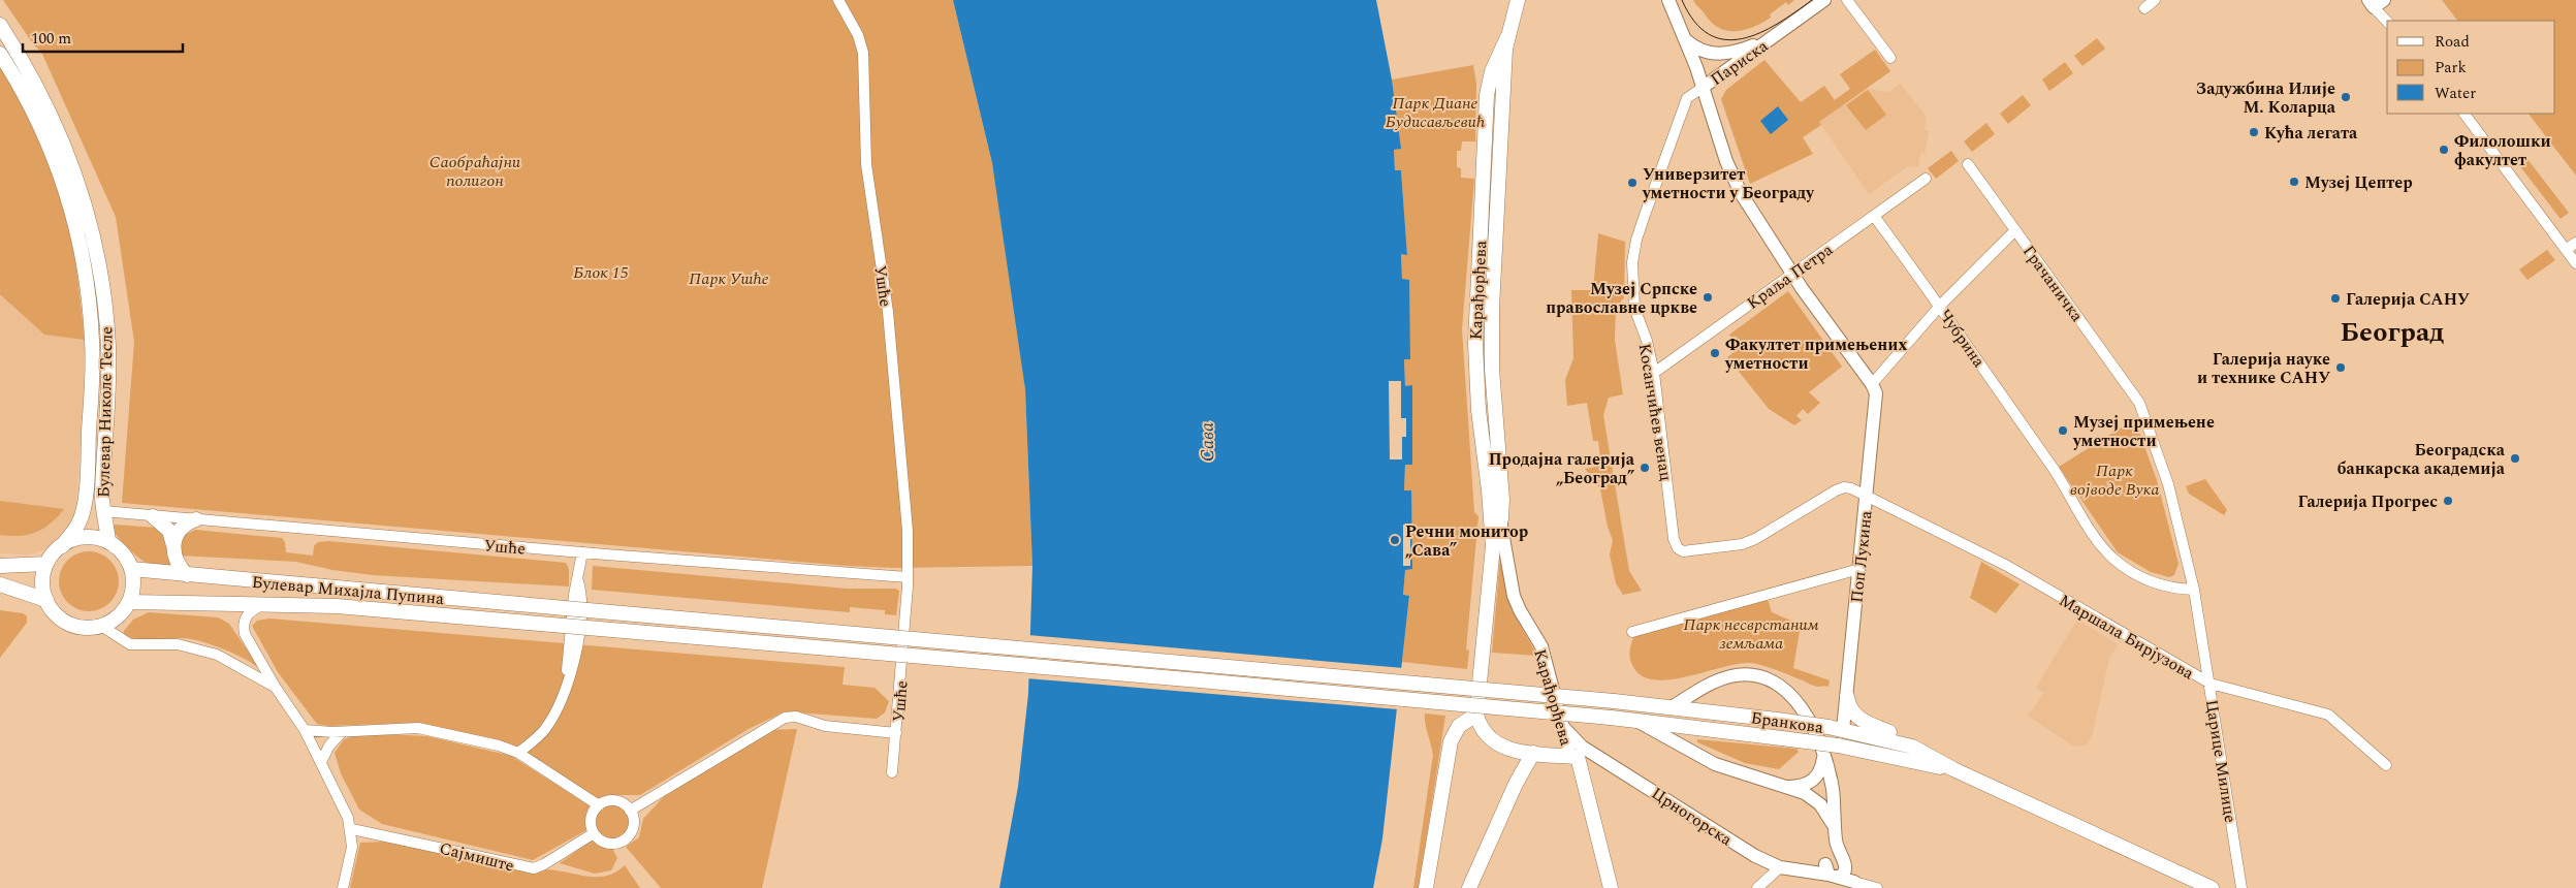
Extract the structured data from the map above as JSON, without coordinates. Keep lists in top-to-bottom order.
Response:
{
  "streets": {
    "main road": [
      "Карађорђева",
      "Булевар Николе Тесле",
      "Булевар Михајла Пупина",
      "Бранкова"
    ],
    "street": [
      "Париска",
      "Краља Петра",
      "Грачаничка",
      "Ушће",
      "Чубрина",
      "Косанчићев венац",
      "Поп Лукина",
      "Маршала Бирјузова",
      "Царице Милице",
      "Црногорска",
      "Сајмиште"
    ]
  },
  "crossings": [
    ["Париска", "Косанчићев венац"],
    ["Краља Петра", "Чубрина"],
    ["Краља Петра", "Косанчићев венац"],
    ["Грачаничка", "Царице Милице"],
    ["Ушће", "Булевар Николе Тесле"],
    ["Ушће", "Сајмиште"],
    ["Карађорђева", "Црногорска"],
    ["Чубрина", "Царице Милице"],
    ["Булевар Николе Тесле", "Булевар Михајла Пупина"],
    ["Косанчићев венац", "Поп Лукина"],
    ["Косанчићев венац", "Маршала Бирјузова"],
    ["Поп Лукина", "Маршала Бирјузова"],
    ["Поп Лукина", "Бранкова"],
    ["Булевар Михајла Пупина", "Бранкова"],
    ["Маршала Бирјузова", "Царице Милице"]
  ],
  "districts": ["Београд"],
  "water": ["Сава"],
  "parks": [
    "Парк Диане Будисављевић",
    "Саобраћајни полигон",
    "Блок 15",
    "Парк Ушће",
    "Парк војводе Вука",
    "Парк несврстаним земљама"
  ],
  "places": [
    "Задужбина Илије М. Коларца",
    "Кућа легата",
    "Филолошки факултет",
    "Музеј Цептер",
    "Универзитет уметности у Београду",
    "Музеј Српске православне цркве",
    "Галерија САНУ",
    "Факултет примењених уметности",
    "Галерија науке и технике САНУ",
    "Музеј примењене уметности",
    "Београдска банкарска академија",
    "Продајна галерија „Београд”",
    "Галерија Прогрес",
    "Речни монитор „Сава”"
  ],
  "legend": ["Road", "Park", "Water"],
  "scale_bar": "100 m"
}
